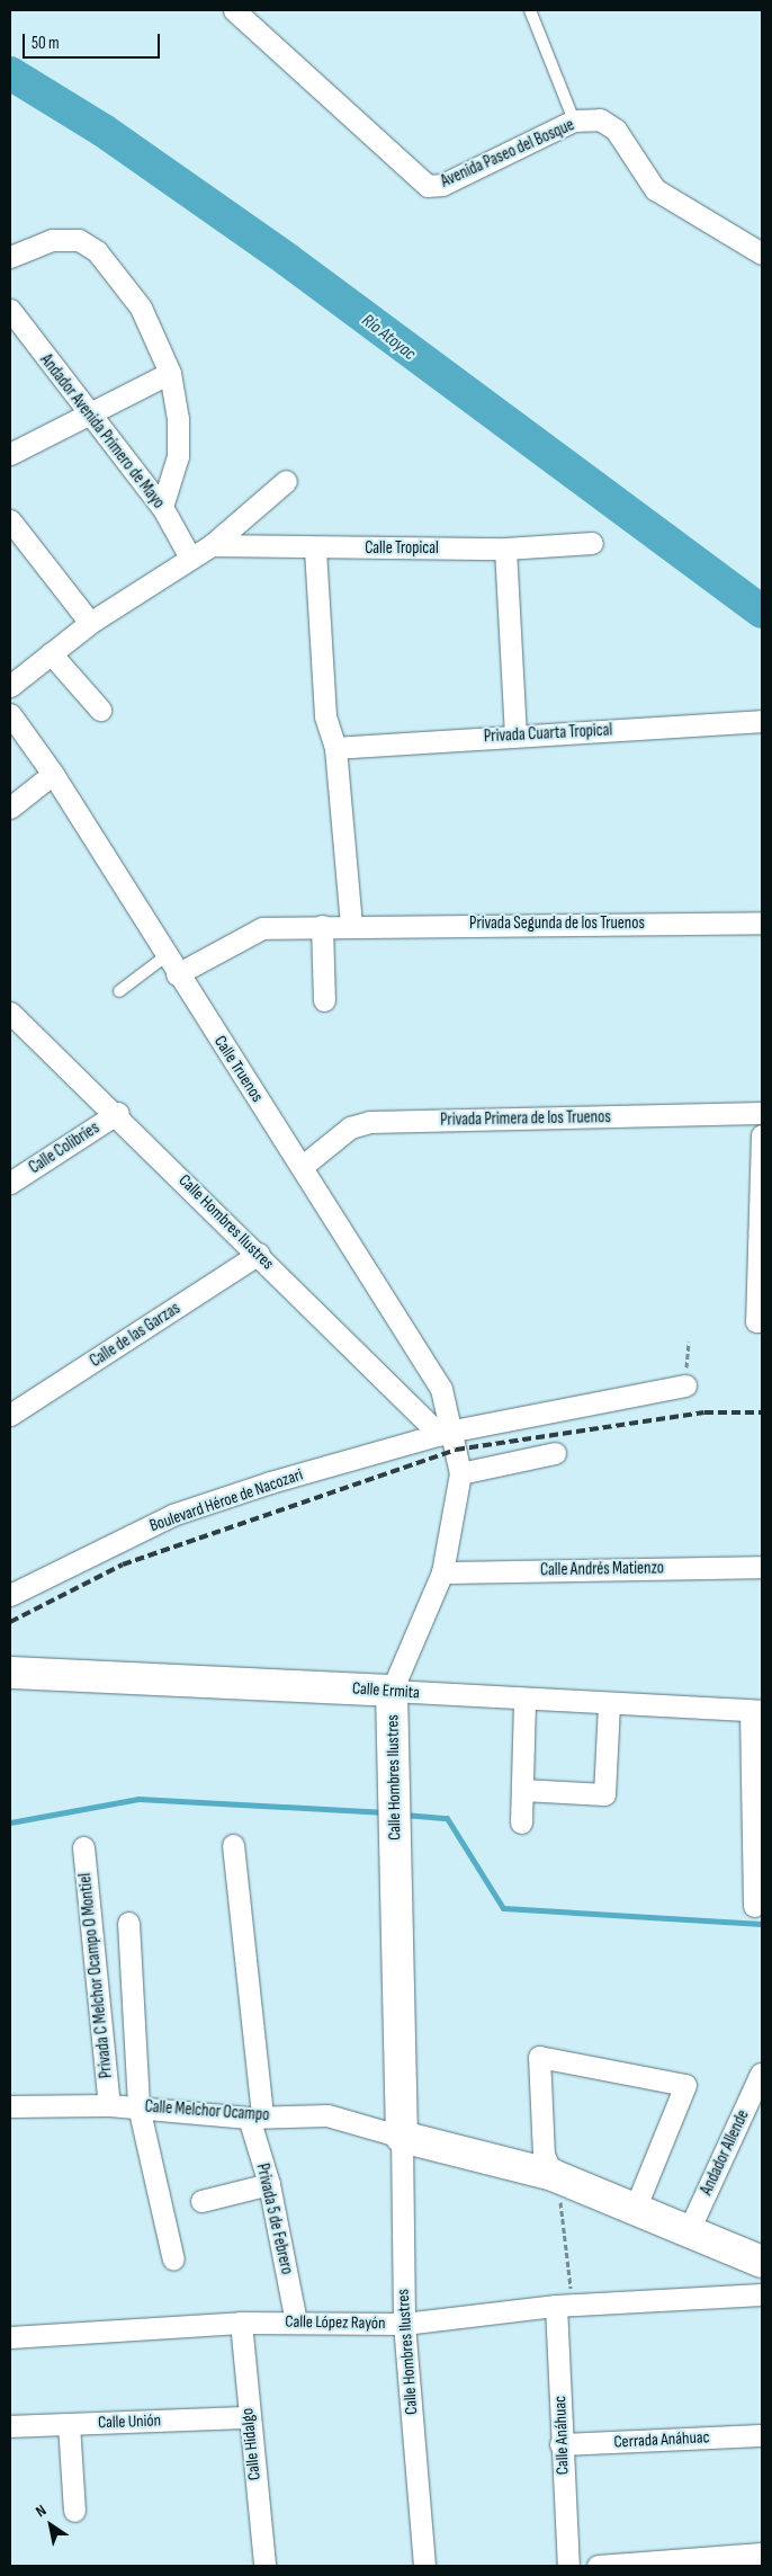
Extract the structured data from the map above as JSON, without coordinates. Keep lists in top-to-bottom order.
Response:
{
  "streets": {
    "street": [
      "Avenida Paseo del Bosque",
      "Andador Avenida Primero de Mayo",
      "Calle Tropical",
      "Privada Cuarta Tropical",
      "Privada Segunda de los Truenos",
      "Calle Truenos",
      "Privada Primera de los Truenos",
      "Calle Colibríes",
      "Calle Hombres Ilustres",
      "Calle de las Garzas",
      "Boulevard Héroe de Nacozari",
      "Calle Andrés Matienzo",
      "Calle Ermita",
      "Privada C Melchor Ocampo O Montiel",
      "Calle Melchor Ocampo",
      "Andador Allende",
      "Privada 5 de Febrero",
      "Calle López Rayón",
      "Calle Unión",
      "Calle Anáhuac",
      "Cerrada Anáhuac",
      "Calle Hidalgo"
    ]
  },
  "crossings": [
    ["Privada Segunda de los Truenos", "Calle Truenos"],
    ["Calle Truenos", "Privada Primera de los Truenos"],
    ["Calle Truenos", "Calle Hombres Ilustres"],
    ["Calle Truenos", "Boulevard Héroe de Nacozari"],
    ["Calle Colibríes", "Calle Hombres Ilustres"],
    ["Calle Hombres Ilustres", "Calle de las Garzas"],
    ["Calle Hombres Ilustres", "Boulevard Héroe de Nacozari"],
    ["Calle Hombres Ilustres", "Calle Andrés Matienzo"],
    ["Calle Hombres Ilustres", "Calle Ermita"],
    ["Calle Hombres Ilustres", "Calle Melchor Ocampo"],
    ["Calle Hombres Ilustres", "Calle López Rayón"],
    ["Privada C Melchor Ocampo O Montiel", "Calle Melchor Ocampo"],
    ["Calle Melchor Ocampo", "Privada 5 de Febrero"],
    ["Privada 5 de Febrero", "Calle López Rayón"],
    ["Calle López Rayón", "Calle Anáhuac"],
    ["Calle López Rayón", "Calle Hidalgo"],
    ["Calle Unión", "Calle Hidalgo"],
    ["Calle Anáhuac", "Cerrada Anáhuac"]
  ],
  "water": ["Río Atoyac"],
  "scale_bar": "50 m",
  "north": "top left"
}
